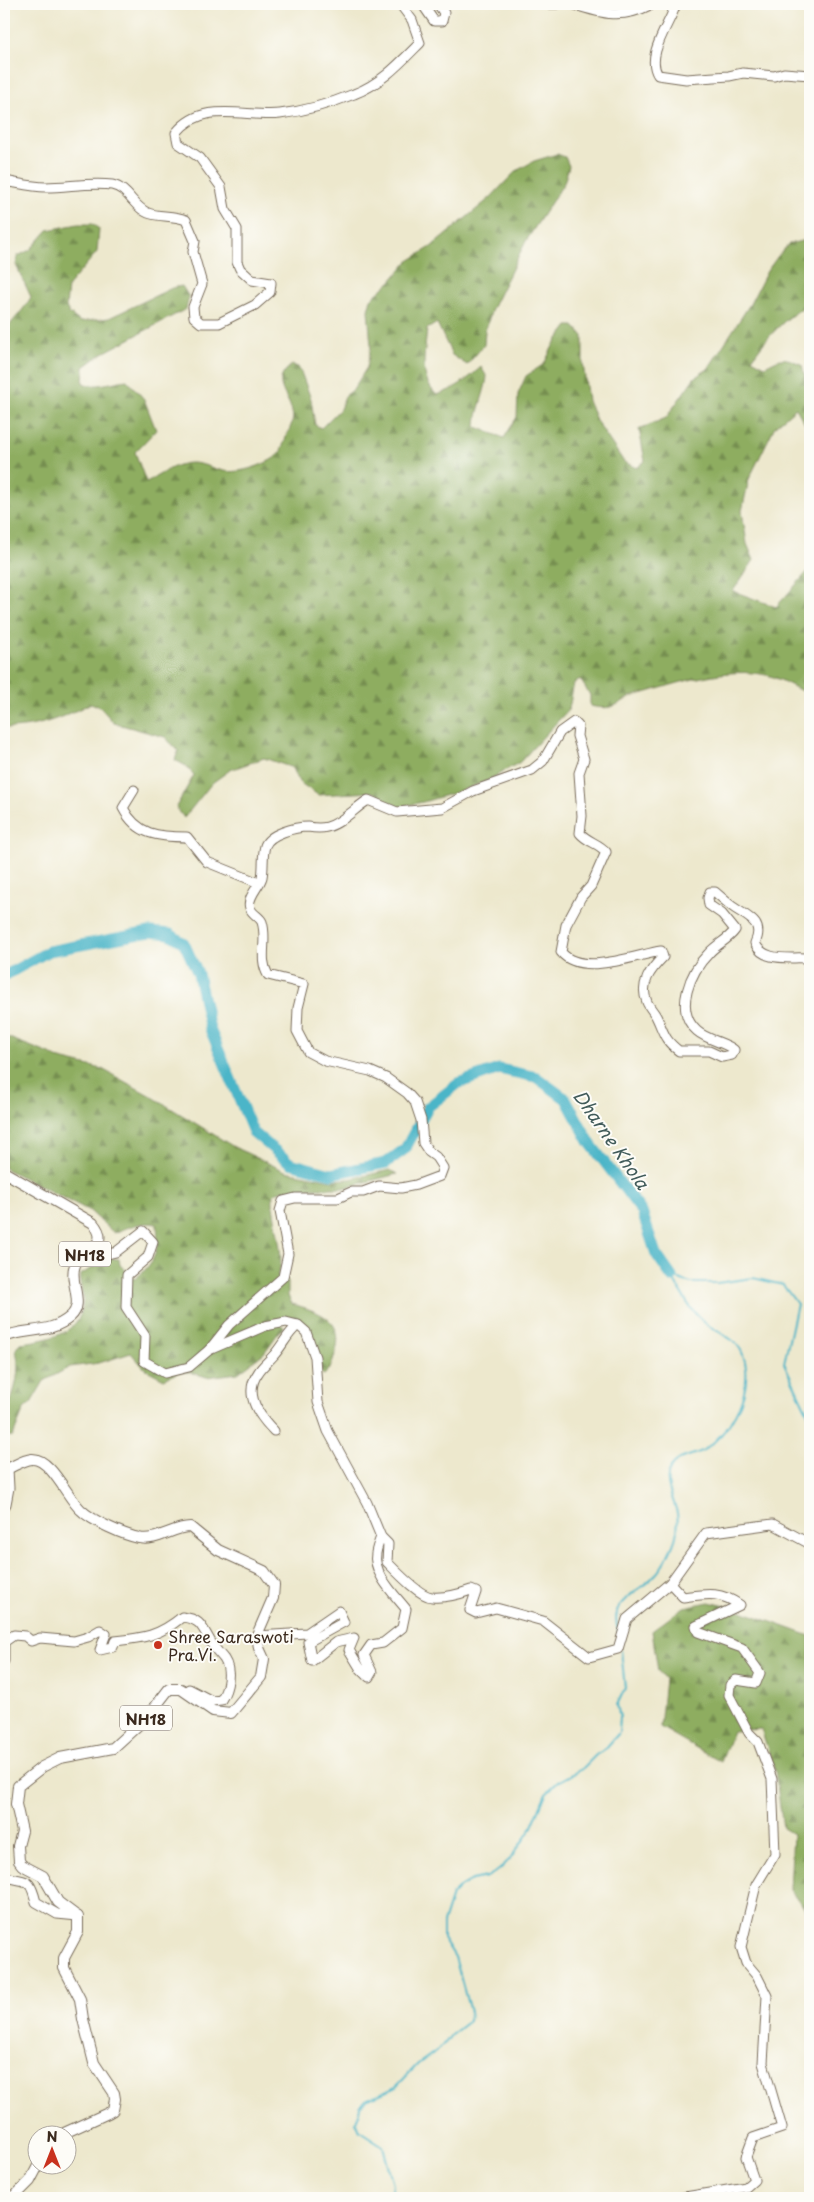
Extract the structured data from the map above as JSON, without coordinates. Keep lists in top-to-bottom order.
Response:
{
  "streets": {
    "main road": ["NH18"]
  },
  "water": ["Dharne Khola"],
  "places": ["Shree Saraswoti Pra.Vi."],
  "north": "top"
}
